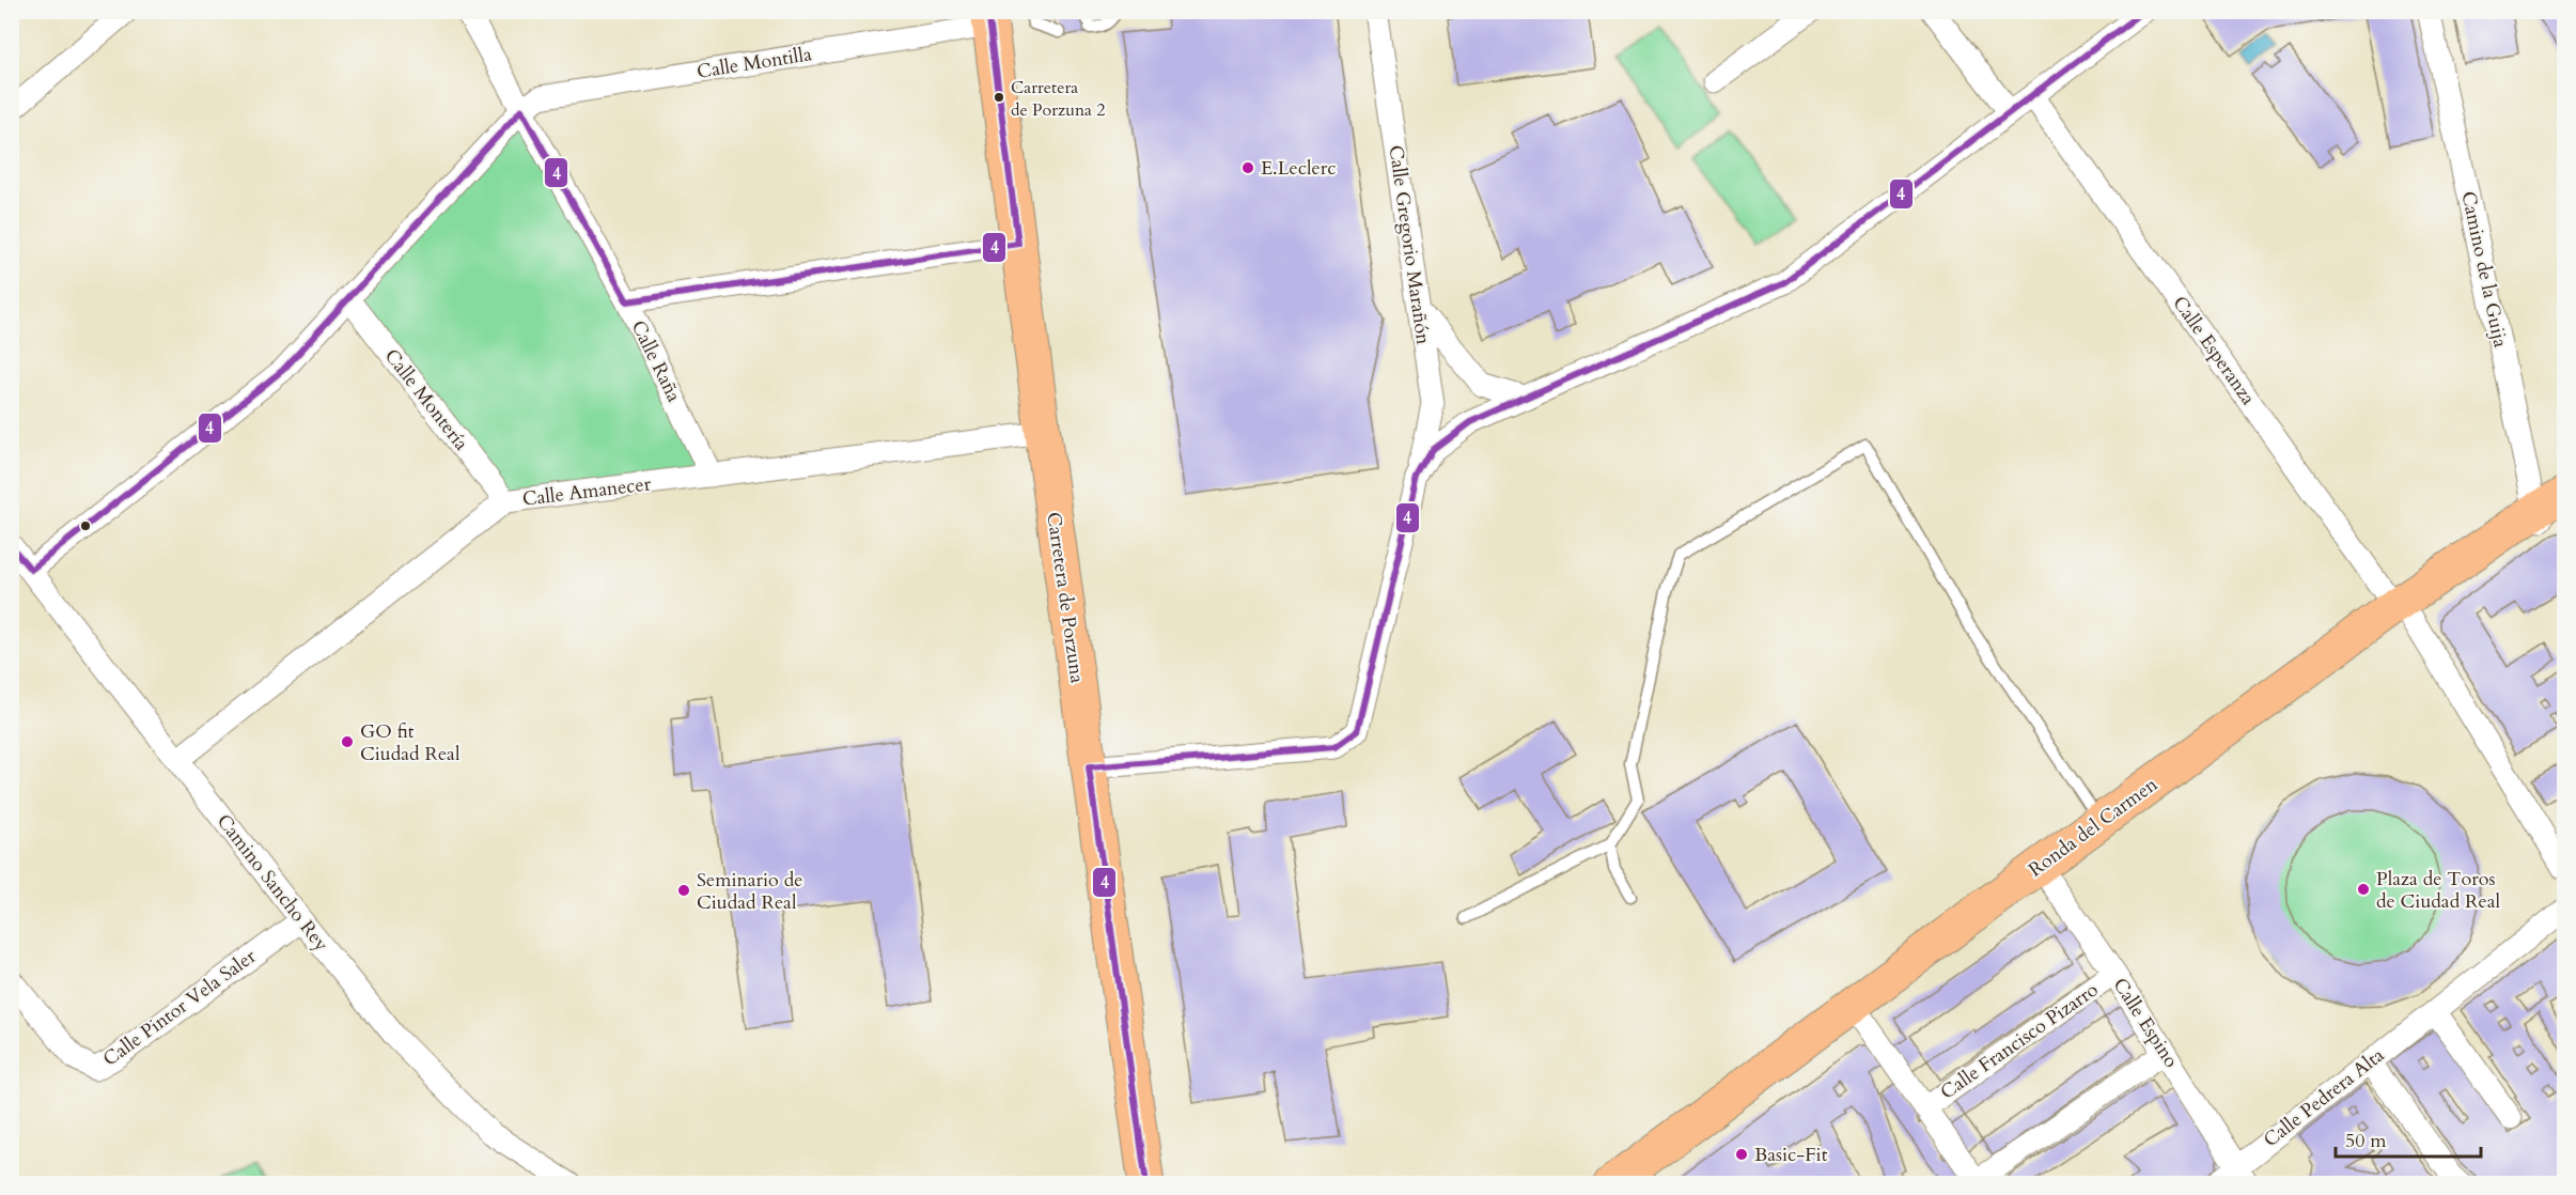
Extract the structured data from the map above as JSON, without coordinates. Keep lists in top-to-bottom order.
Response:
{
  "streets": {
    "main road": ["Carretera de Porzuna", "Ronda del Carmen"],
    "street": [
      "Calle Montilla",
      "Calle Gregorio Marañón",
      "Camino de la Guija",
      "Calle Esperanza",
      "Calle Raña",
      "Calle Montería",
      "Calle Amanecer",
      "Camino Sancho Rey",
      "Calle Pintor Vela Saler",
      "Calle Espino",
      "Calle Francisco Pizarro",
      "Calle Pedrera Alta"
    ]
  },
  "crossings": [
    ["Calle Montilla", "Calle Raña"],
    ["Calle Montilla", "Carretera de Porzuna"],
    ["Calle Gregorio Marañón", "Carretera de Porzuna"],
    ["Camino de la Guija", "Ronda del Carmen"],
    ["Calle Esperanza", "Ronda del Carmen"],
    ["Calle Raña", "Calle Amanecer"],
    ["Calle Montería", "Calle Amanecer"],
    ["Calle Amanecer", "Carretera de Porzuna"],
    ["Calle Amanecer", "Camino Sancho Rey"],
    ["Ronda del Carmen", "Calle Espino"],
    ["Camino Sancho Rey", "Calle Pintor Vela Saler"],
    ["Calle Espino", "Calle Francisco Pizarro"],
    ["Calle Espino", "Calle Pedrera Alta"]
  ],
  "places": [
    "Carretera de Porzuna 2",
    "E.Leclerc",
    "GO fit Ciudad Real",
    "Plaza de Toros de Ciudad Real",
    "Seminario de Ciudad Real",
    "Basic-Fit"
  ],
  "lines": ["transit line 4"],
  "scale_bar": "50 m"
}
